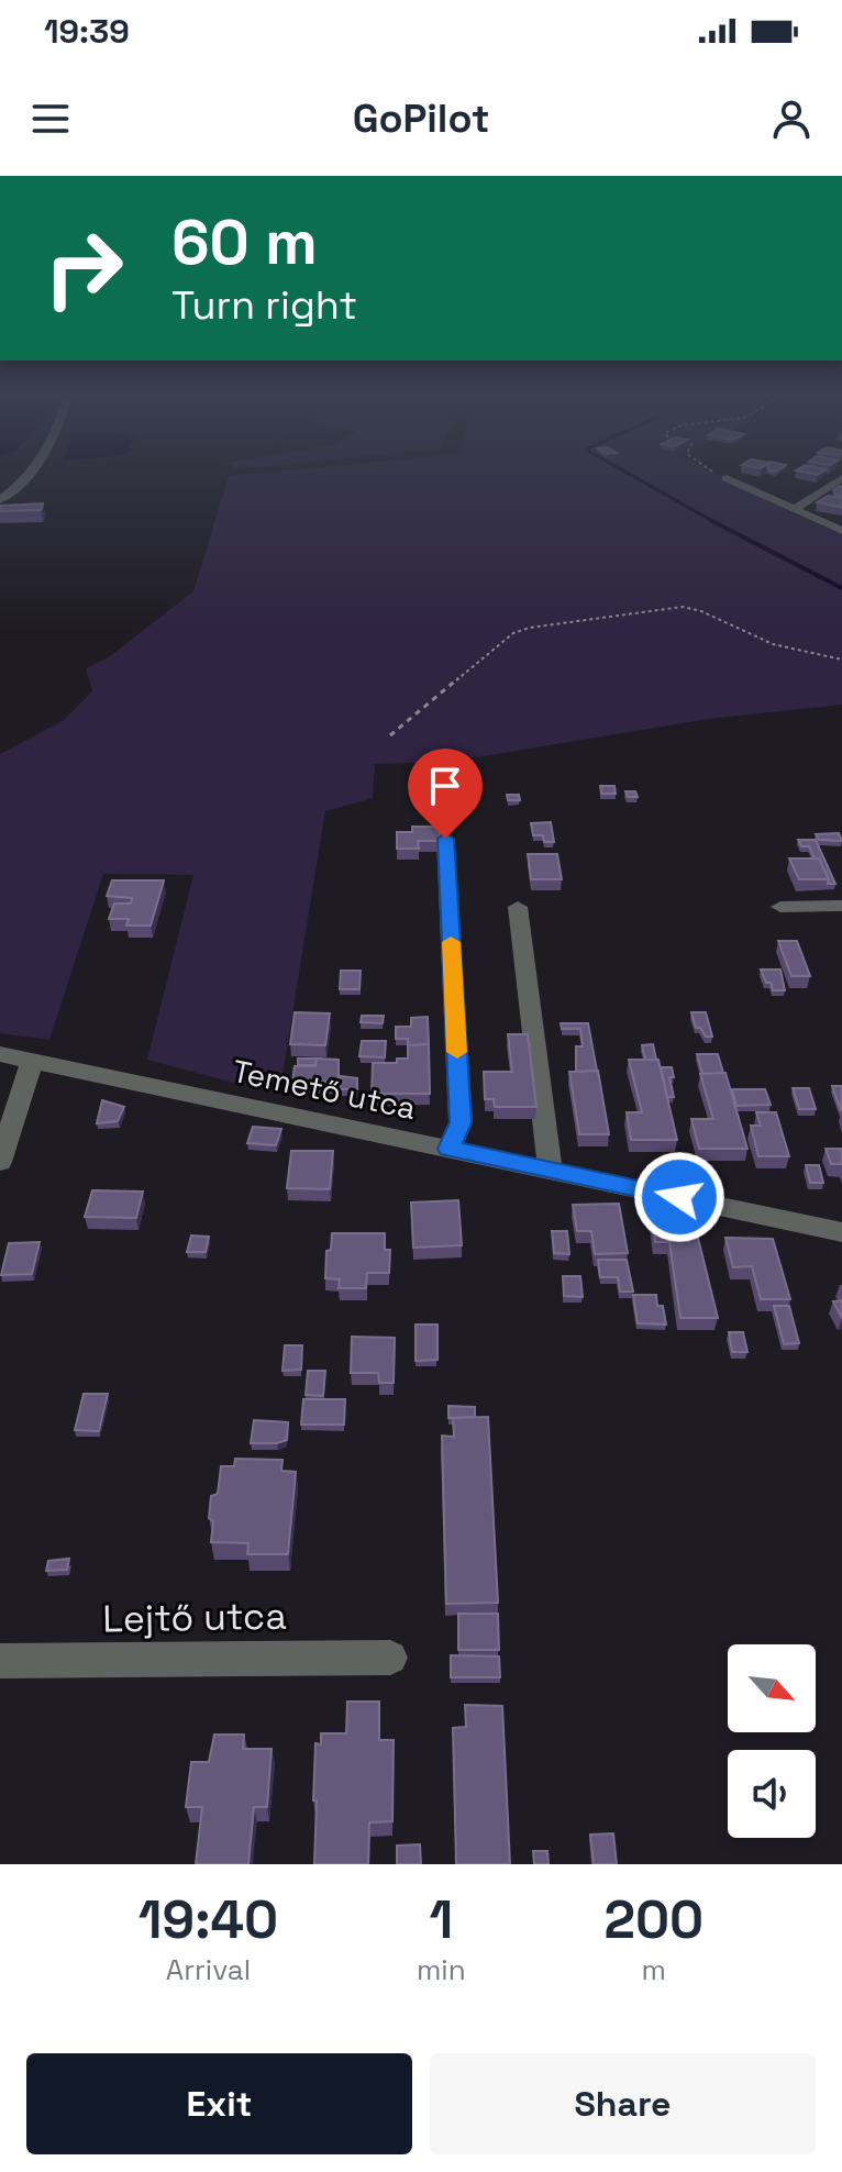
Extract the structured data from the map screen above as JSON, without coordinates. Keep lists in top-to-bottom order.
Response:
{
  "streets": {
    "street": ["Temető utca", "Lejtő utca"]
  },
  "north": "bottom right",
  "page": {
    "status": "19:39",
    "header": "GoPilot",
    "turn": ["60 m", "Turn right"],
    "eta": [
      "19:40",
      "Arrival",
      "1",
      "min",
      "200",
      "m"
    ],
    "buttons": ["Exit", "Share"]
  }
}
